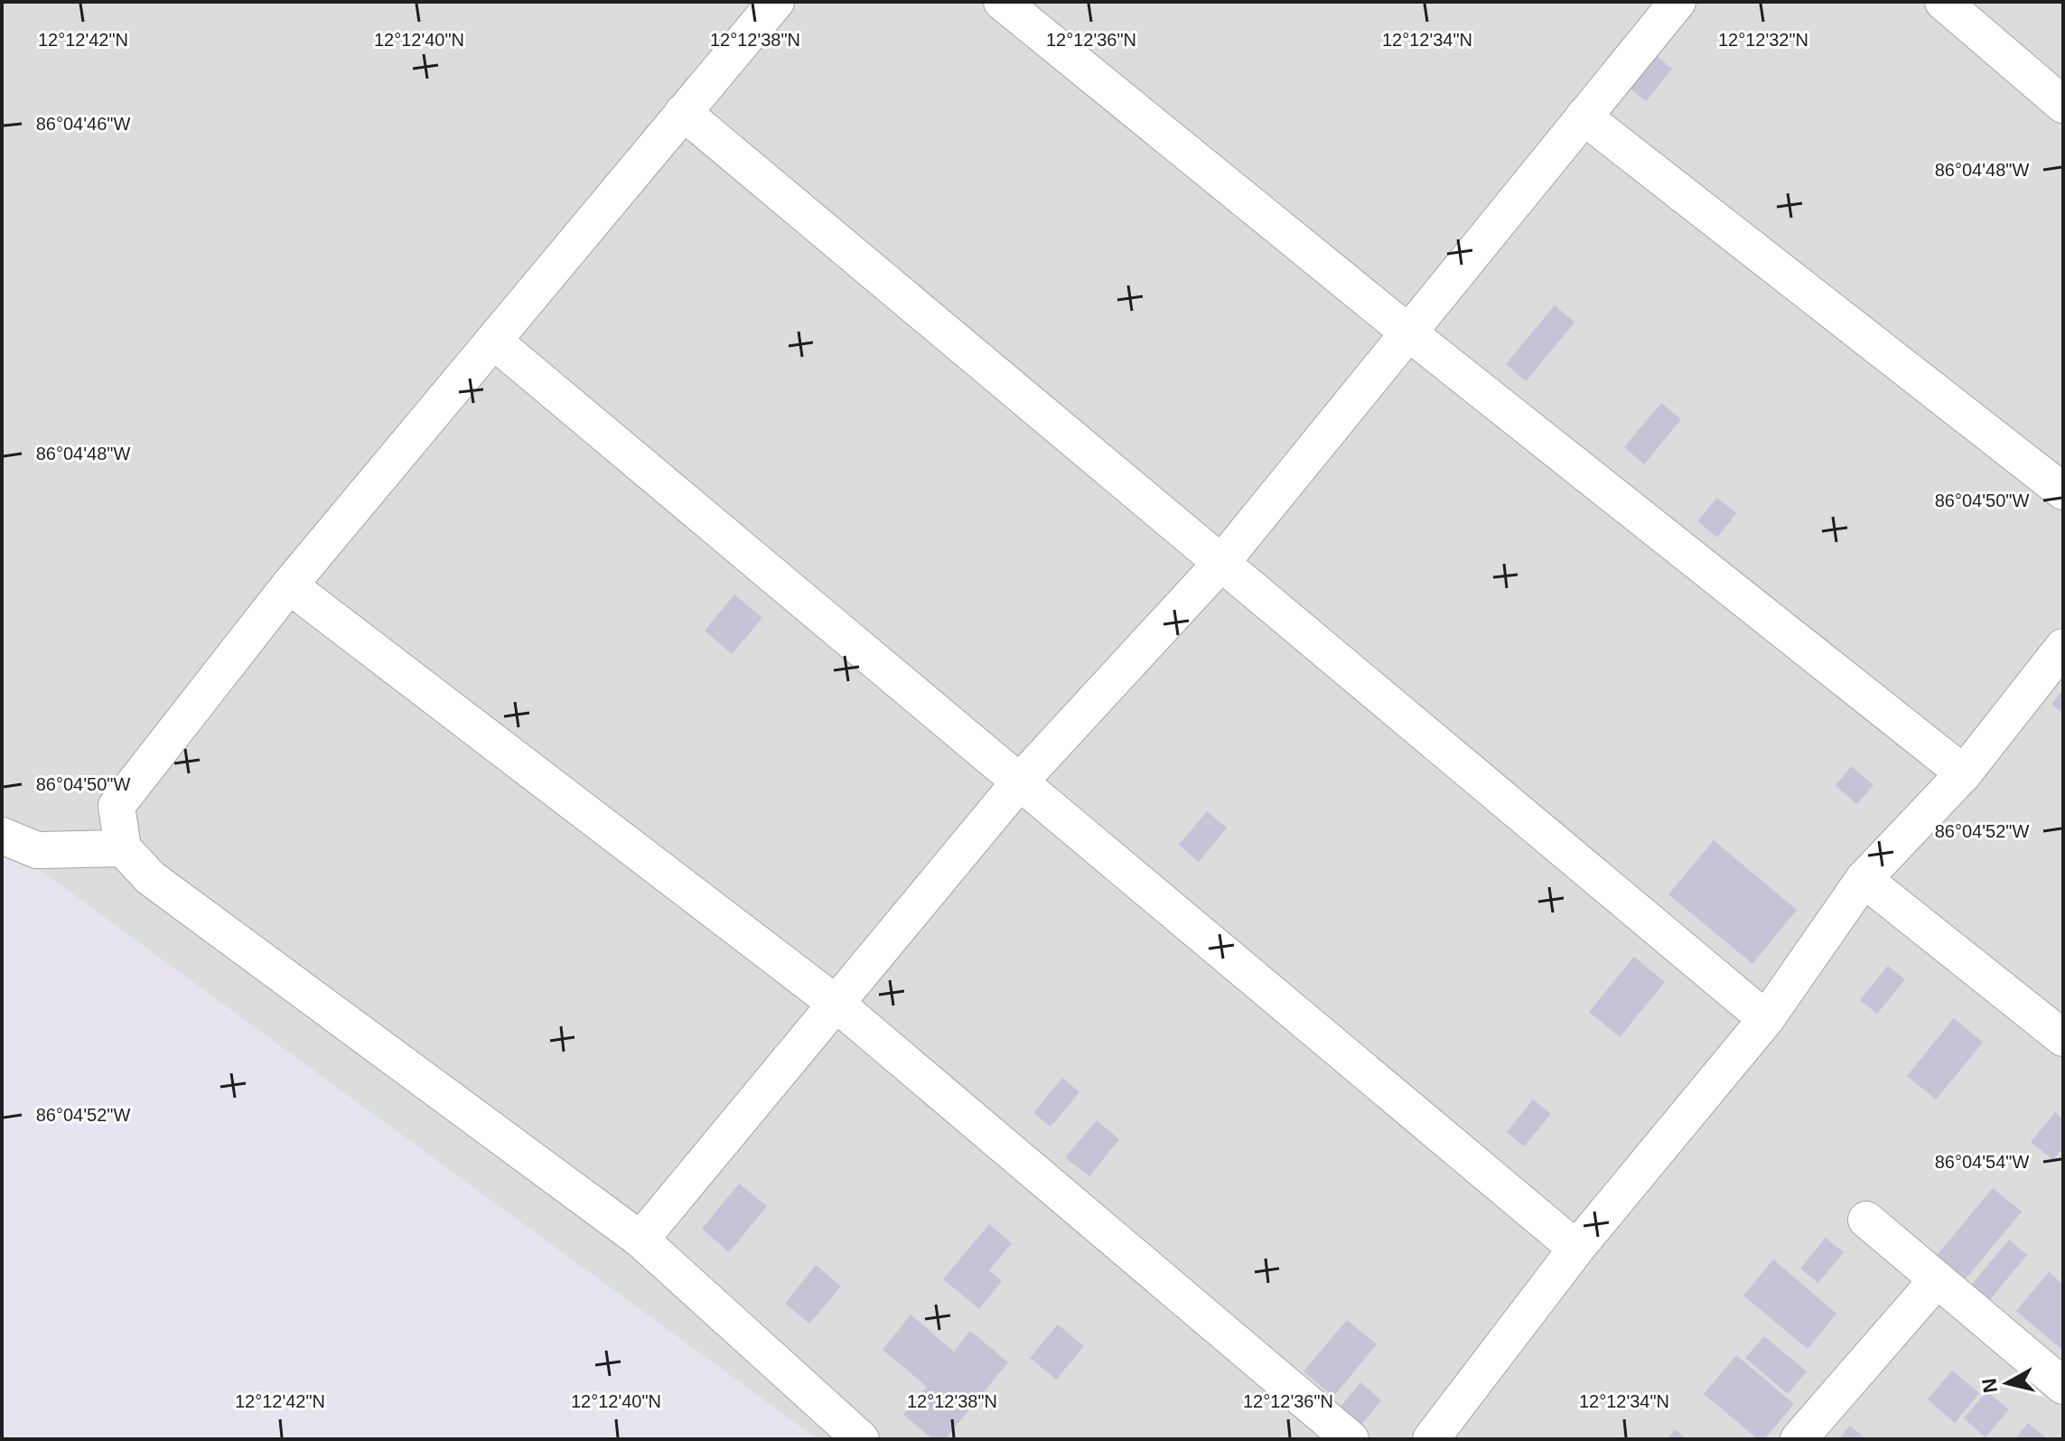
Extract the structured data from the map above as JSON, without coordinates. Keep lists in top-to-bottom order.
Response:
{
  "north": "left",
  "coordinates": [
    "12°12'42\"N",
    "12°12'40\"N",
    "12°12'38\"N",
    "12°12'36\"N",
    "12°12'34\"N",
    "12°12'32\"N",
    "86°04'46\"W",
    "86°04'48\"W",
    "86°04'50\"W",
    "86°04'52\"W",
    "86°04'54\"W"
  ]
}
